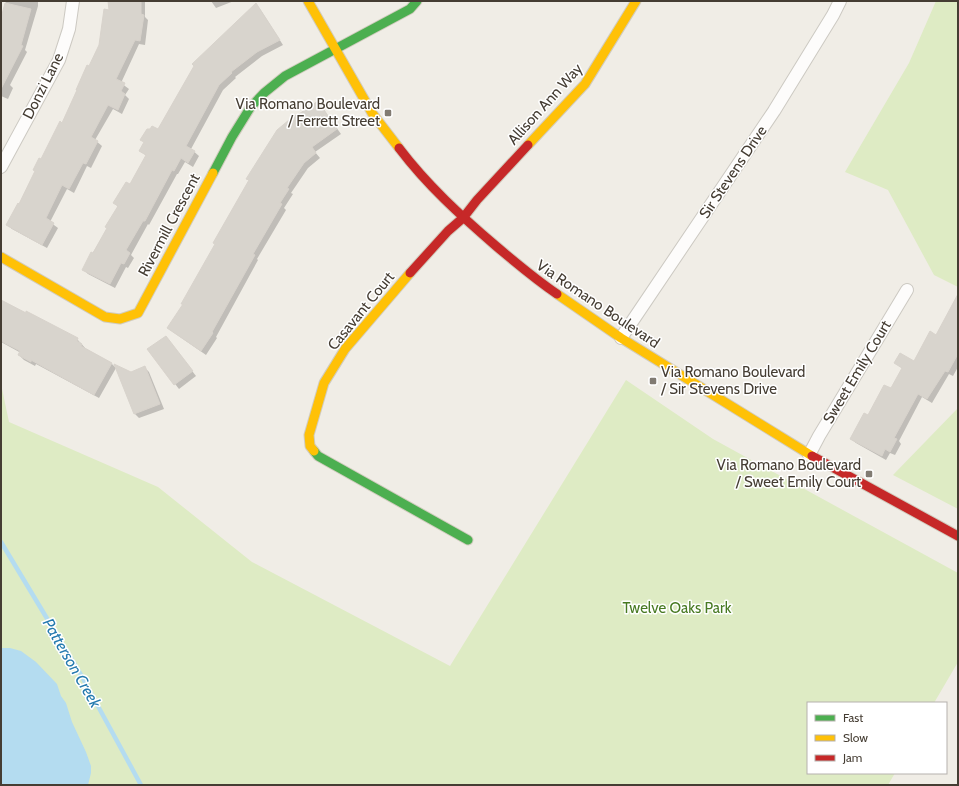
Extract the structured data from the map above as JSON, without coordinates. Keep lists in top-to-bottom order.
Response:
{
  "streets": {
    "street": [
      "Donzi Lane",
      "Allison Ann Way",
      "Sir Stevens Drive",
      "Rivermill Crescent",
      "Via Romano Boulevard",
      "Casavant Court",
      "Sweet Emily Court"
    ]
  },
  "crossings": [
    ["Allison Ann Way", "Via Romano Boulevard"],
    ["Allison Ann Way", "Casavant Court"],
    ["Sir Stevens Drive", "Via Romano Boulevard"],
    ["Rivermill Crescent", "Via Romano Boulevard"],
    ["Via Romano Boulevard", "Casavant Court"],
    ["Via Romano Boulevard", "Sweet Emily Court"]
  ],
  "water": ["Patterson Creek"],
  "parks": ["Twelve Oaks Park"],
  "places": {
    "transit": ["Via Romano Boulevard / Ferrett Street", "Via Romano Boulevard / Sir Stevens Drive", "Via Romano Boulevard / Sweet Emily Court"]
  },
  "legend": ["Fast", "Slow", "Jam"]
}
